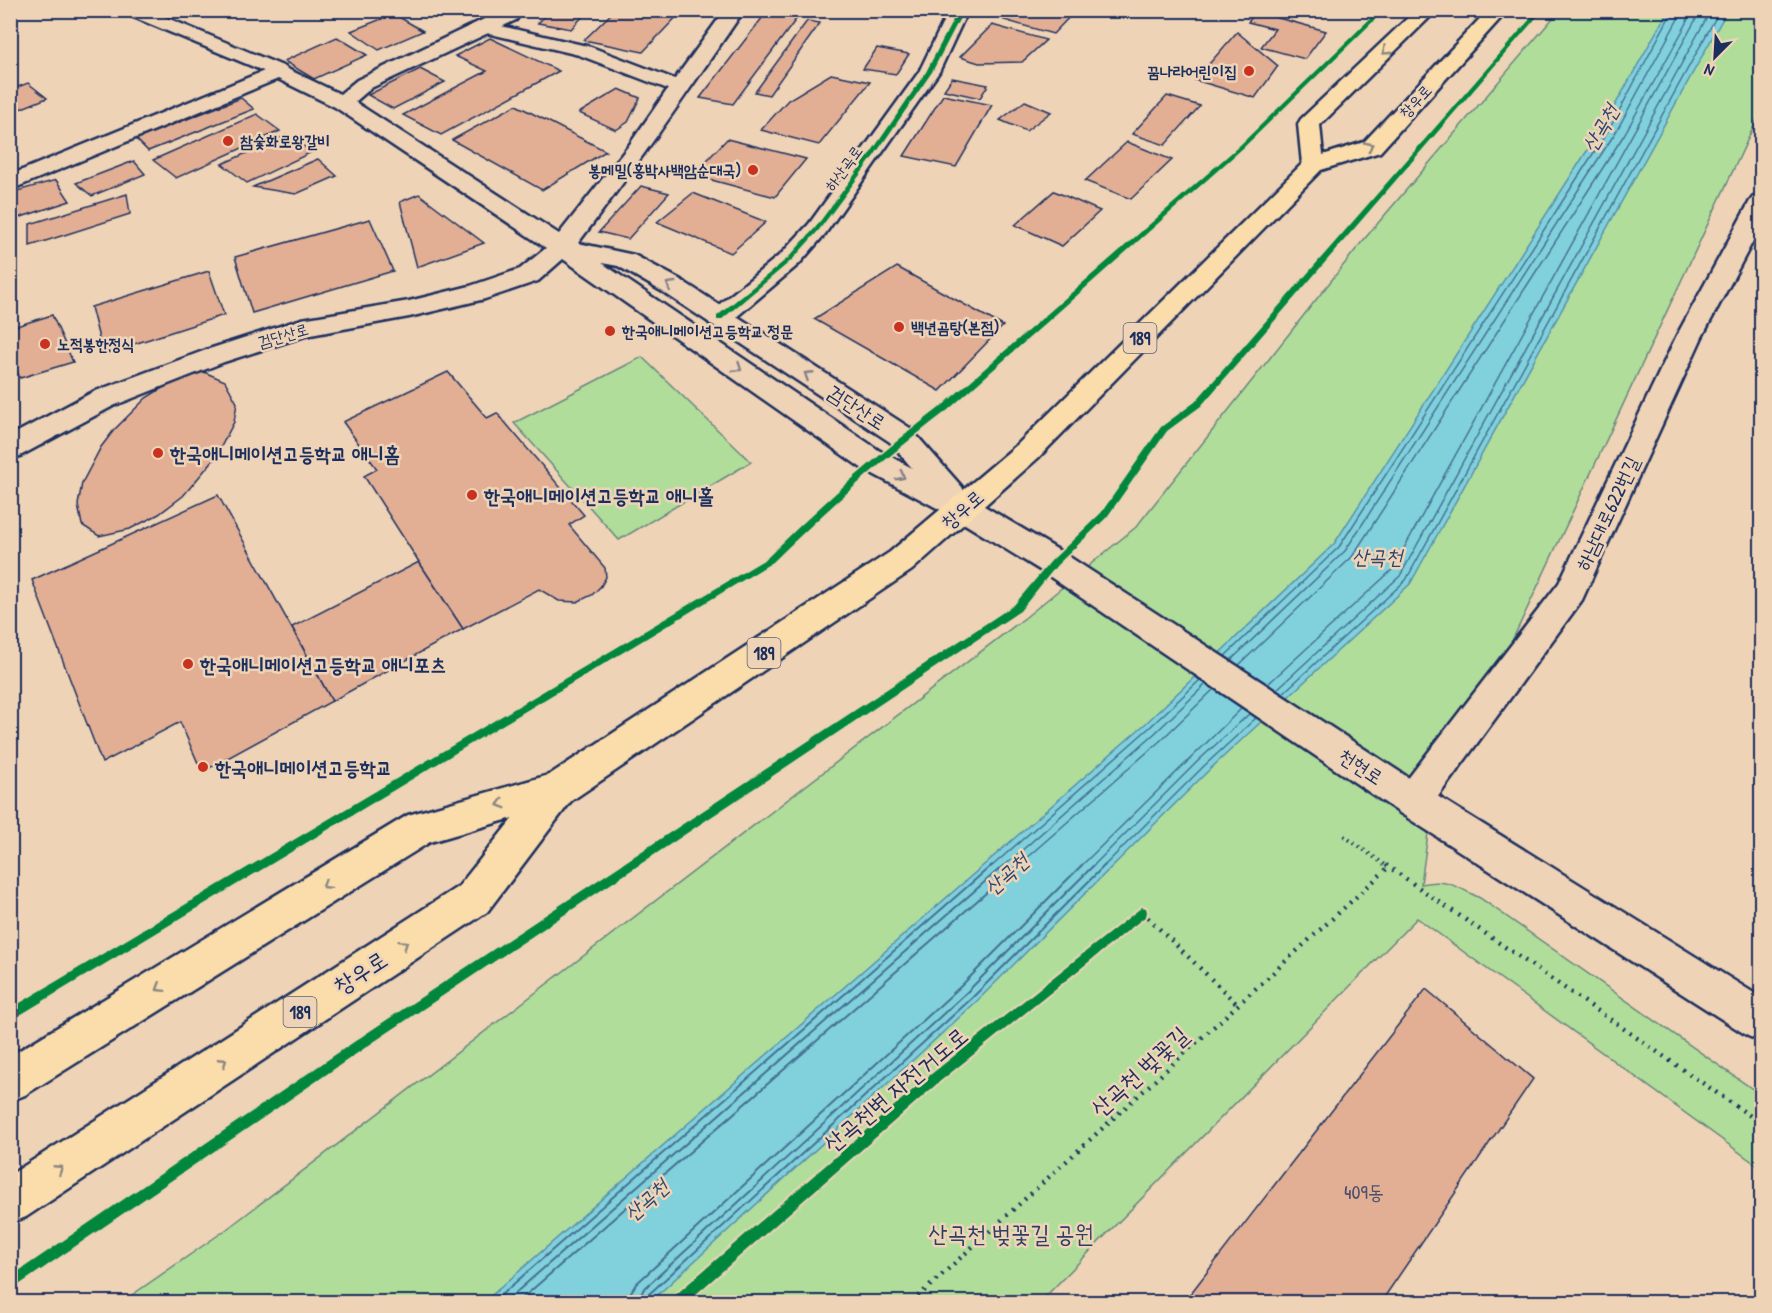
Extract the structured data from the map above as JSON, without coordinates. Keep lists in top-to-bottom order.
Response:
{
  "streets": {
    "main road": ["창우로", "189"],
    "street": [
      "하산곡로",
      "검단산로",
      "하남대로622번길",
      "천현로"
    ],
    "path": ["산곡천 벚꽃길"],
    "cycle path": ["산곡천변 자전거도로"]
  },
  "crossings": [
    ["창우로", "검단산로"],
    ["창우로", "천현로"],
    ["하산곡로", "검단산로"],
    ["검단산로", "천현로"],
    ["하남대로622번길", "천현로"]
  ],
  "water": ["산곡천"],
  "parks": ["산곡천 벚꽃길 공원"],
  "places": [
    "꿈나라어린이집",
    "참숯화로왕갈비",
    "봉메밀(홍박사백암순대국)",
    "백년곰탕(본점)",
    "한국애니메이션고등학교 정문",
    "노적봉한정식",
    "한국애니메이션고등학교 애니홈",
    "한국애니메이션고등학교 애니홀",
    "한국애니메이션고등학교 애니포츠",
    "한국애니메이션고등학교"
  ],
  "house_numbers": ["409동"],
  "north": "bottom left"
}
